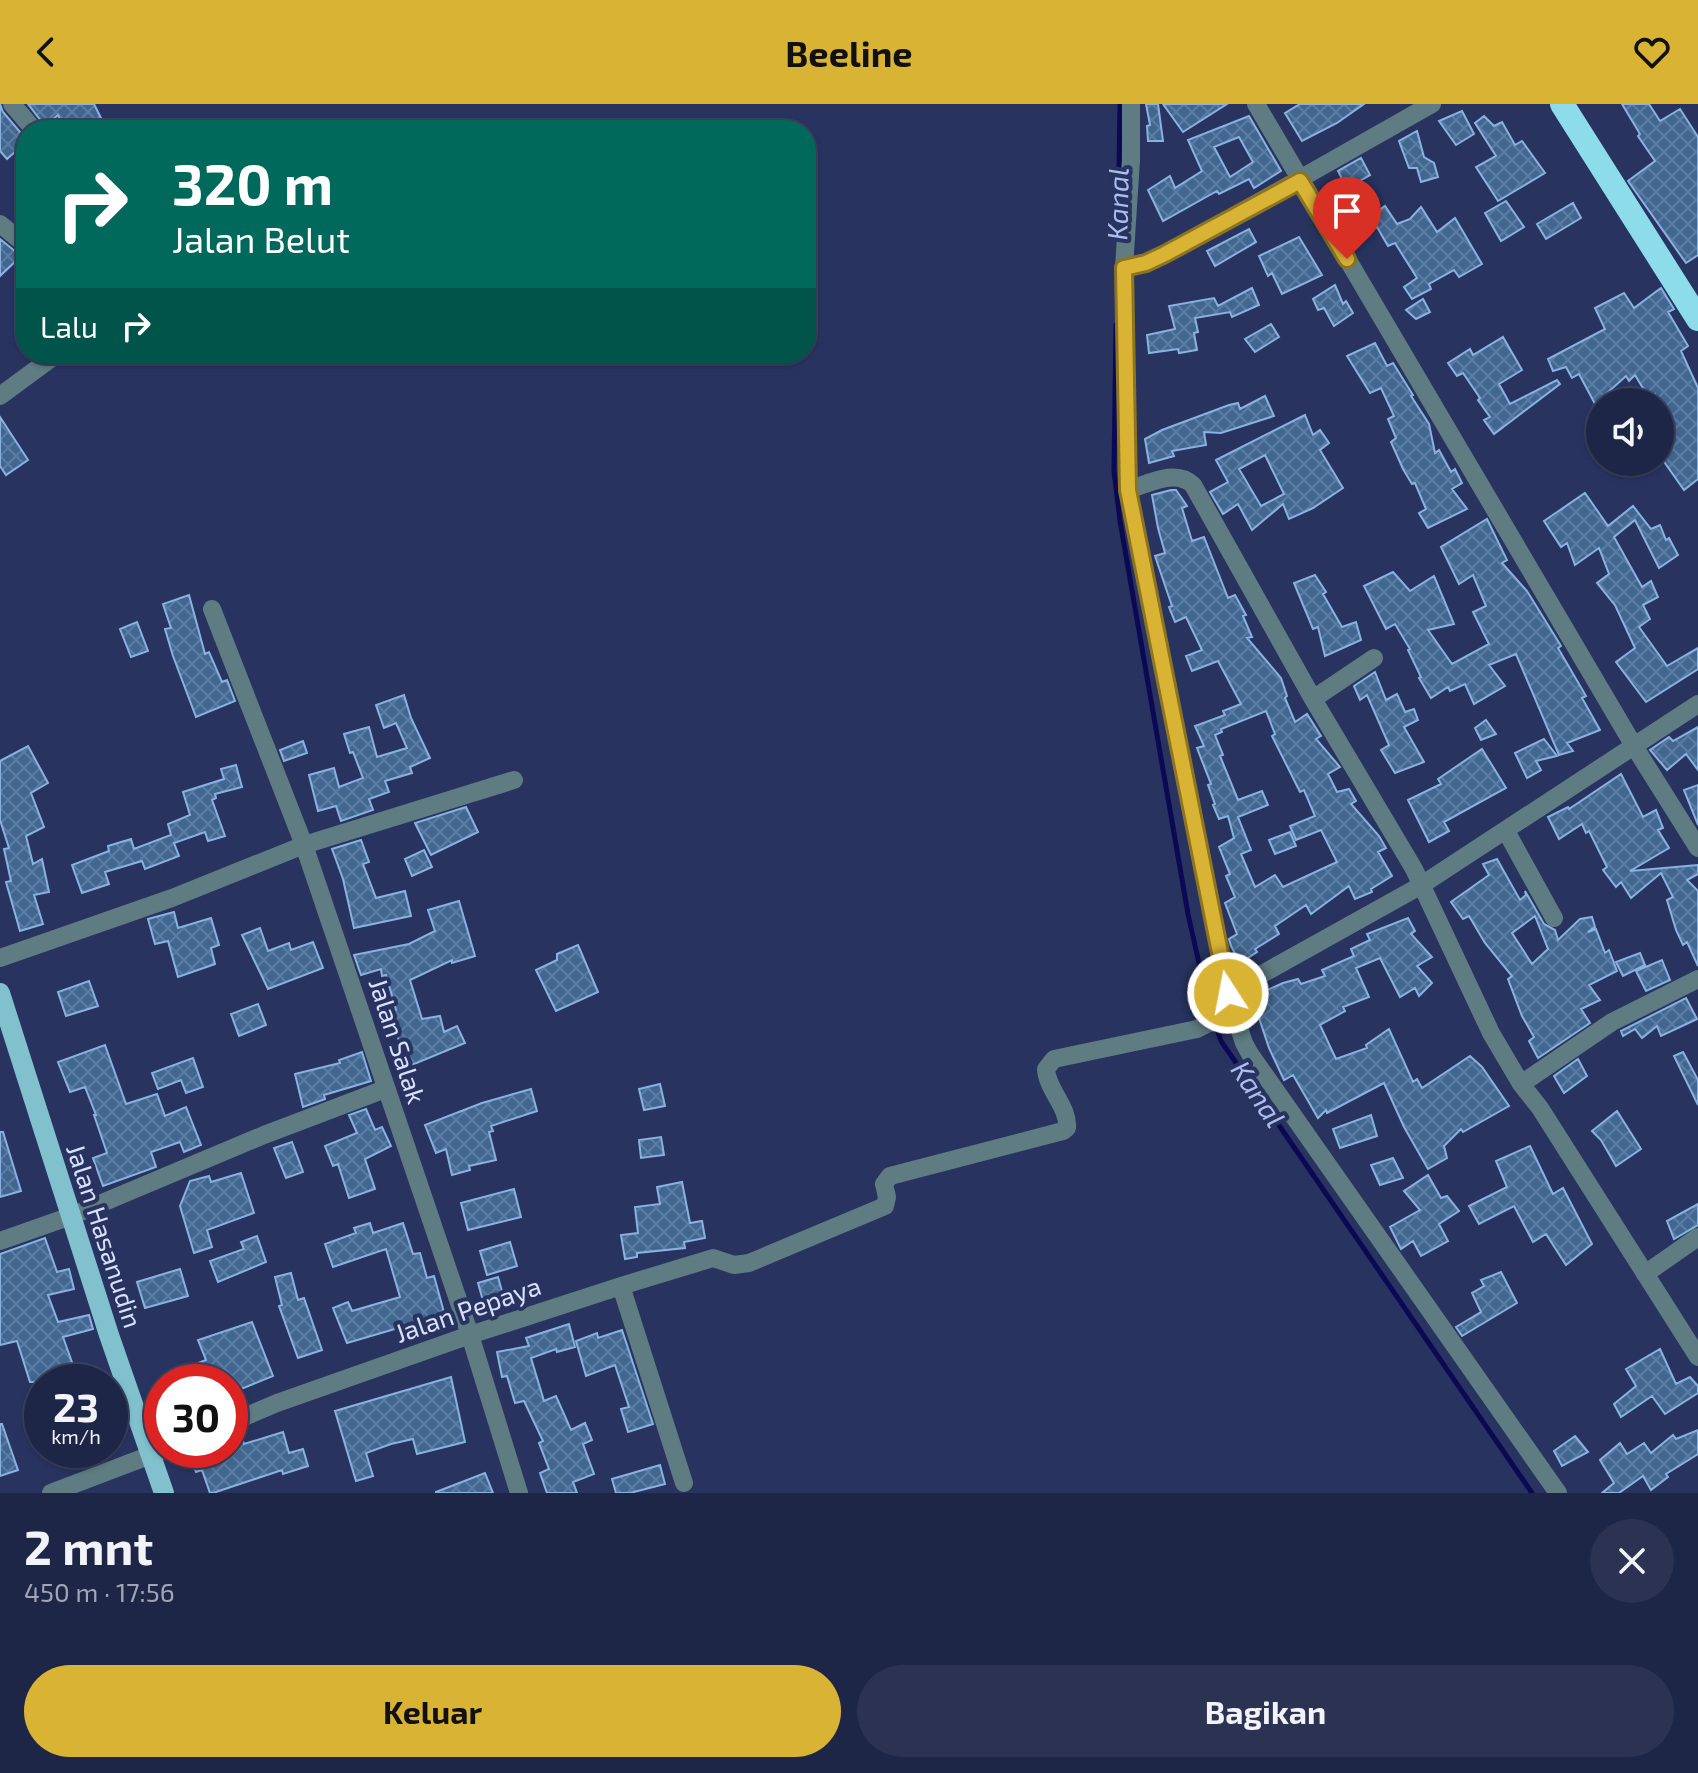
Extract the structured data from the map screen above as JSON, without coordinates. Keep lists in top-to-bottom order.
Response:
{
  "streets": {
    "main road": ["Jalan Hasanudin"],
    "street": ["Jalan Salak", "Jalan Pepaya"]
  },
  "crossings": [
    ["Jalan Salak", "Jalan Pepaya"]
  ],
  "water": ["Kanal"],
  "page": {
    "header": "Beeline",
    "turn": ["320 m", "Jalan Belut"],
    "then": "Lalu",
    "speed": "23 km/h",
    "limit": "30",
    "heading": ["2 mnt", "450 m · 17:56"],
    "buttons": ["Keluar", "Bagikan"]
  }
}
